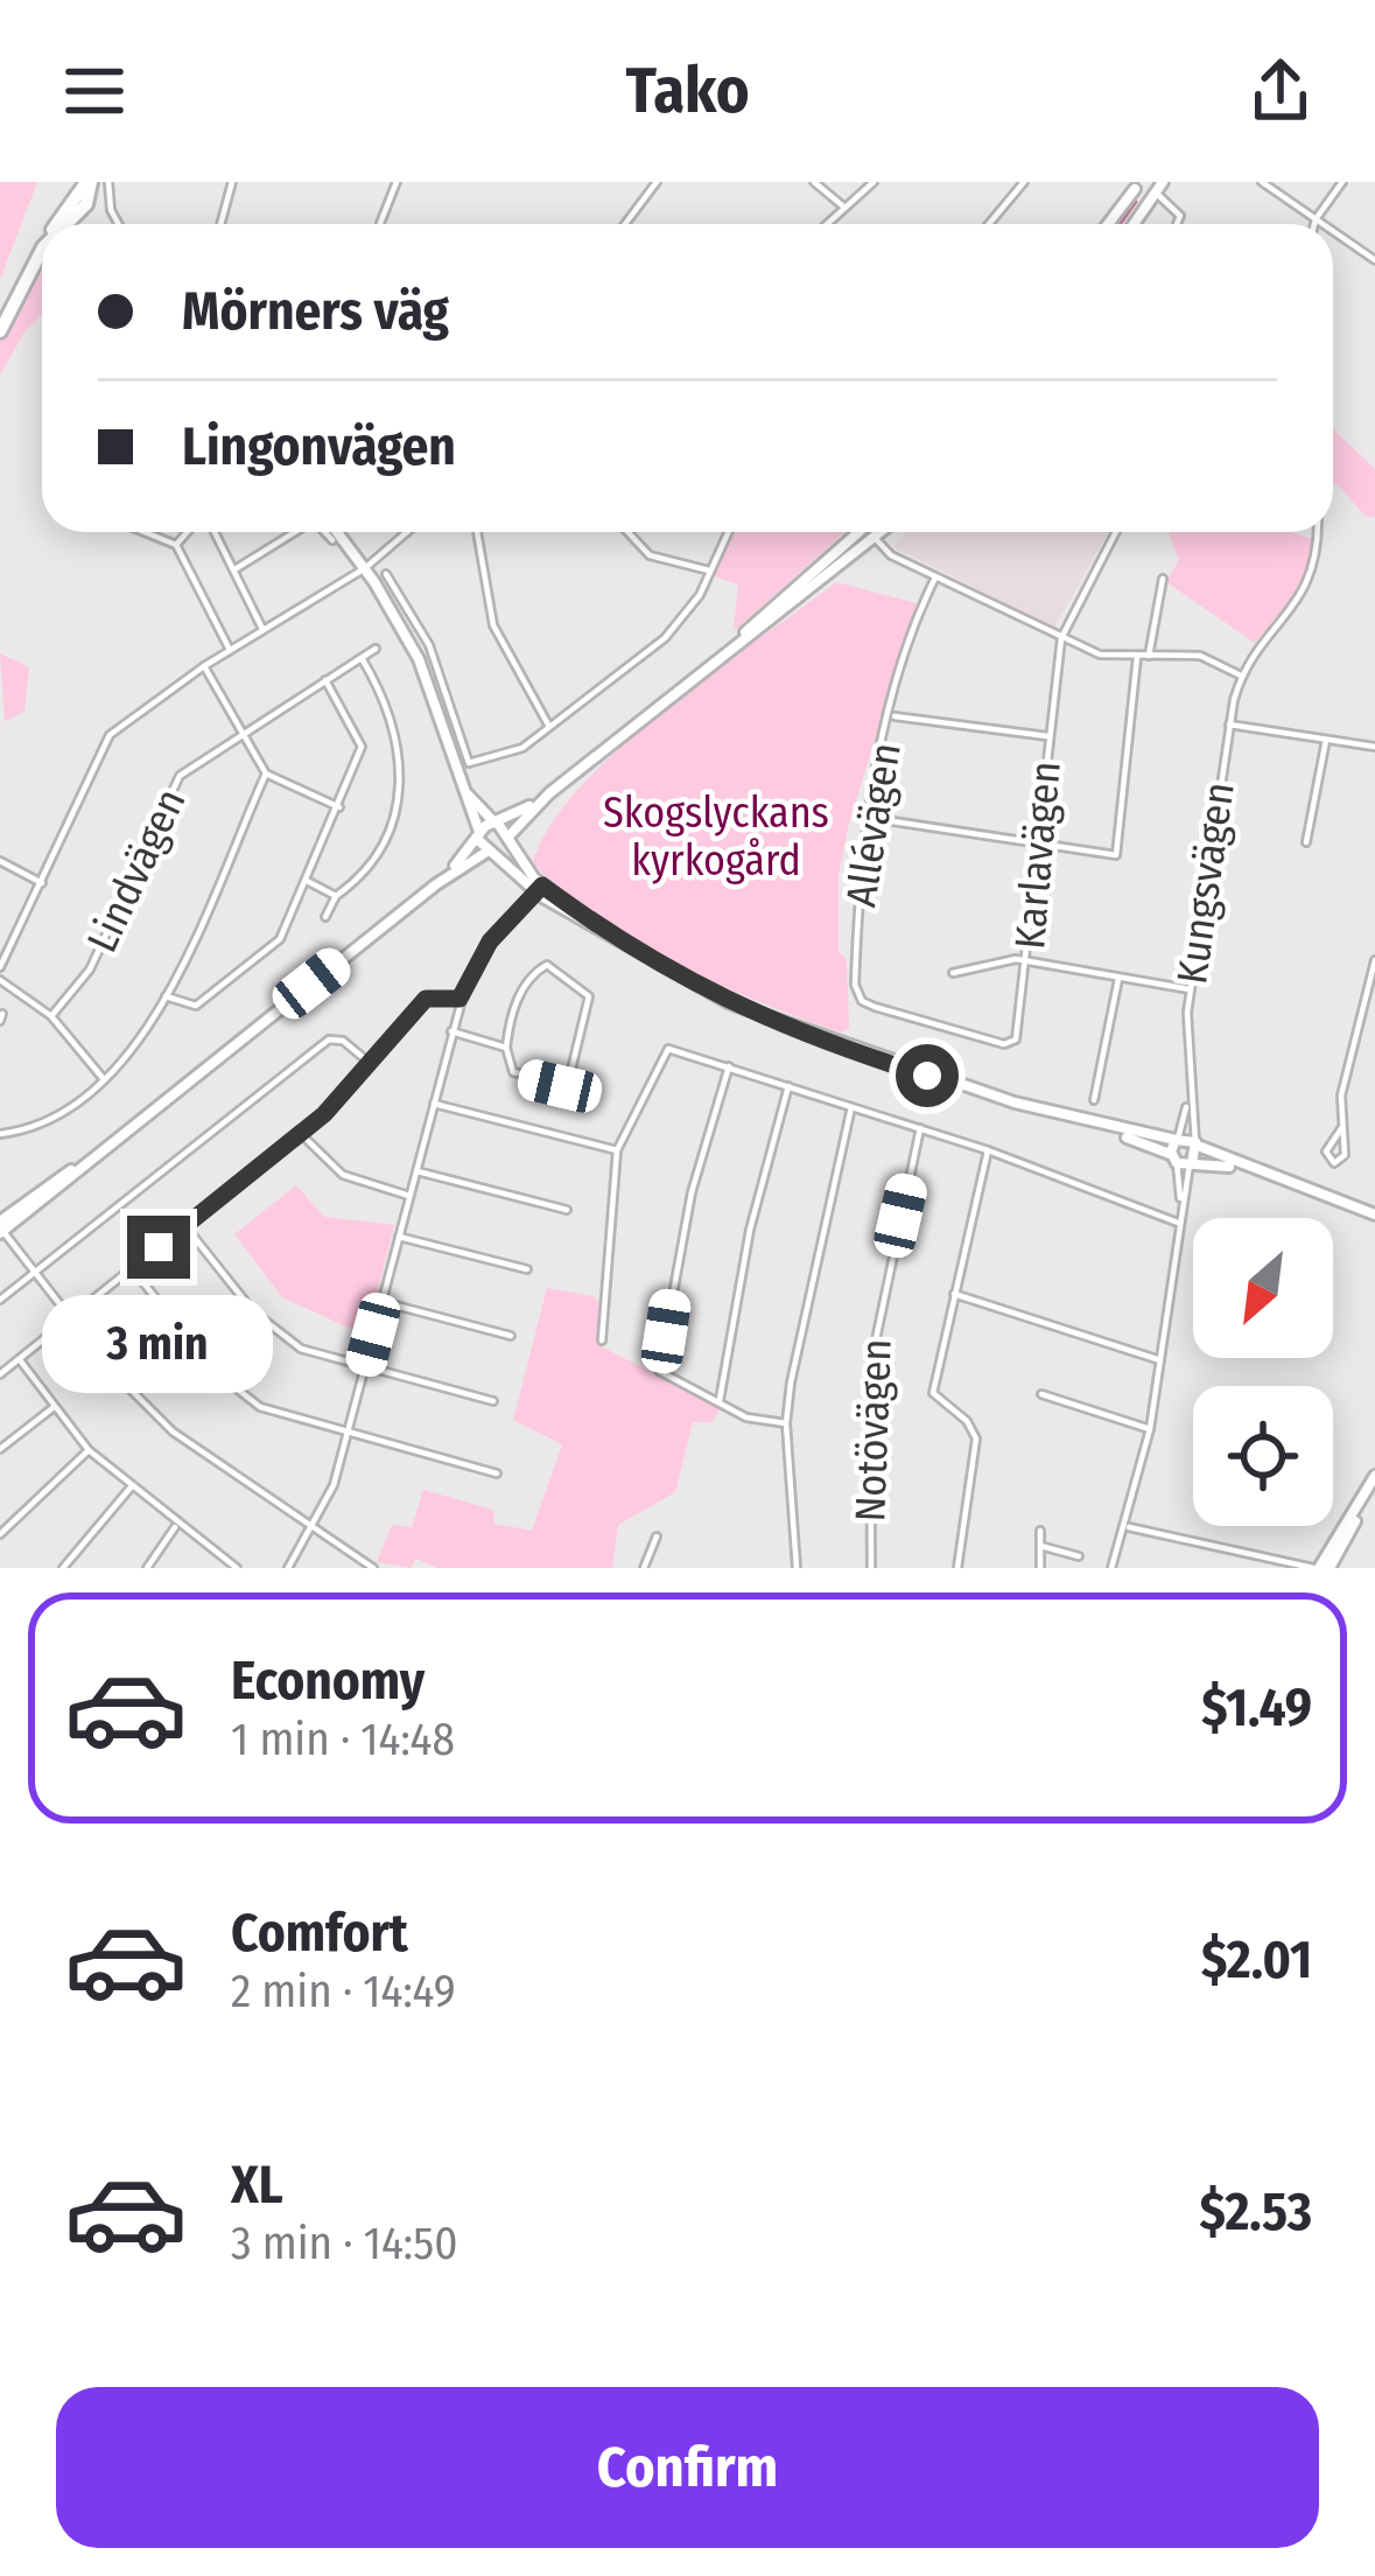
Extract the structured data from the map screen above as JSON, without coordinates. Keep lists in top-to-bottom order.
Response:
{
  "streets": {
    "street": [
      "Allévägen",
      "Karlavägen",
      "Lindvägen",
      "Kungsvägen",
      "Notövägen"
    ]
  },
  "crossings": [
    ["Allévägen", "Karlavägen"]
  ],
  "parks": ["Skogslyckans kyrkogård"],
  "north": "bottom left",
  "page": {
    "header": "Tako",
    "banner": ["Mörners väg", "Lingonvägen"],
    "bubble": "3 min",
    "list": [
      {
        "name": "Economy",
        "note": "1 min · 14:48",
        "value": "$1.49"
      },
      {
        "name": "Comfort",
        "note": "2 min · 14:49",
        "value": "$2.01"
      },
      {
        "name": "XL",
        "note": "3 min · 14:50",
        "value": "$2.53"
      }
    ],
    "buttons": "Confirm"
  }
}
